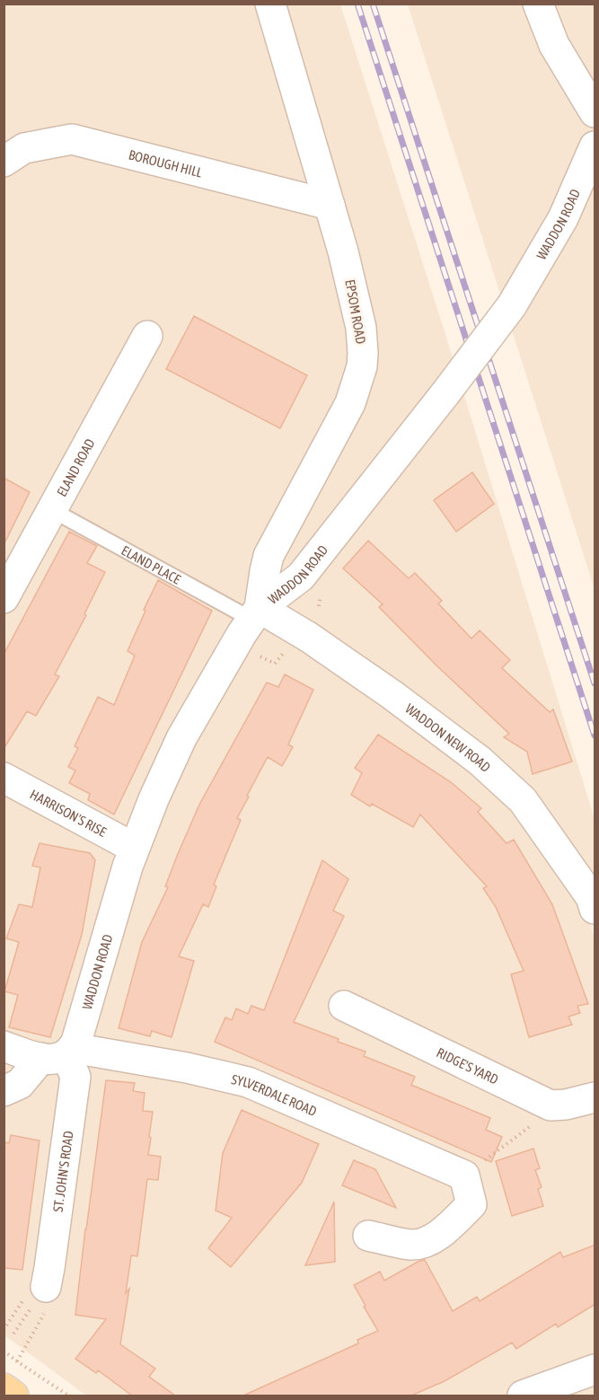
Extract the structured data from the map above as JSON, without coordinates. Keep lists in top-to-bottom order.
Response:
{
  "streets": {
    "street": [
      "BOROUGH HILL",
      "WADDON ROAD",
      "EPSOM ROAD",
      "ELAND ROAD",
      "WADDON NEW ROAD",
      "HARRISON'S RISE",
      "RIDGE'S YARD",
      "SYLVERDALE ROAD",
      "ST. JOHN'S ROAD"
    ],
    "lane": ["ELAND PLACE"]
  },
  "crossings": [
    ["BOROUGH HILL", "EPSOM ROAD"],
    ["WADDON ROAD", "EPSOM ROAD"],
    ["WADDON ROAD", "ELAND PLACE"],
    ["WADDON ROAD", "WADDON NEW ROAD"],
    ["WADDON ROAD", "HARRISON'S RISE"],
    ["WADDON ROAD", "SYLVERDALE ROAD"],
    ["WADDON ROAD", "ST. JOHN'S ROAD"],
    ["EPSOM ROAD", "ELAND PLACE"],
    ["EPSOM ROAD", "WADDON NEW ROAD"],
    ["ELAND ROAD", "ELAND PLACE"],
    ["ELAND PLACE", "WADDON NEW ROAD"],
    ["SYLVERDALE ROAD", "ST. JOHN'S ROAD"]
  ]
}
